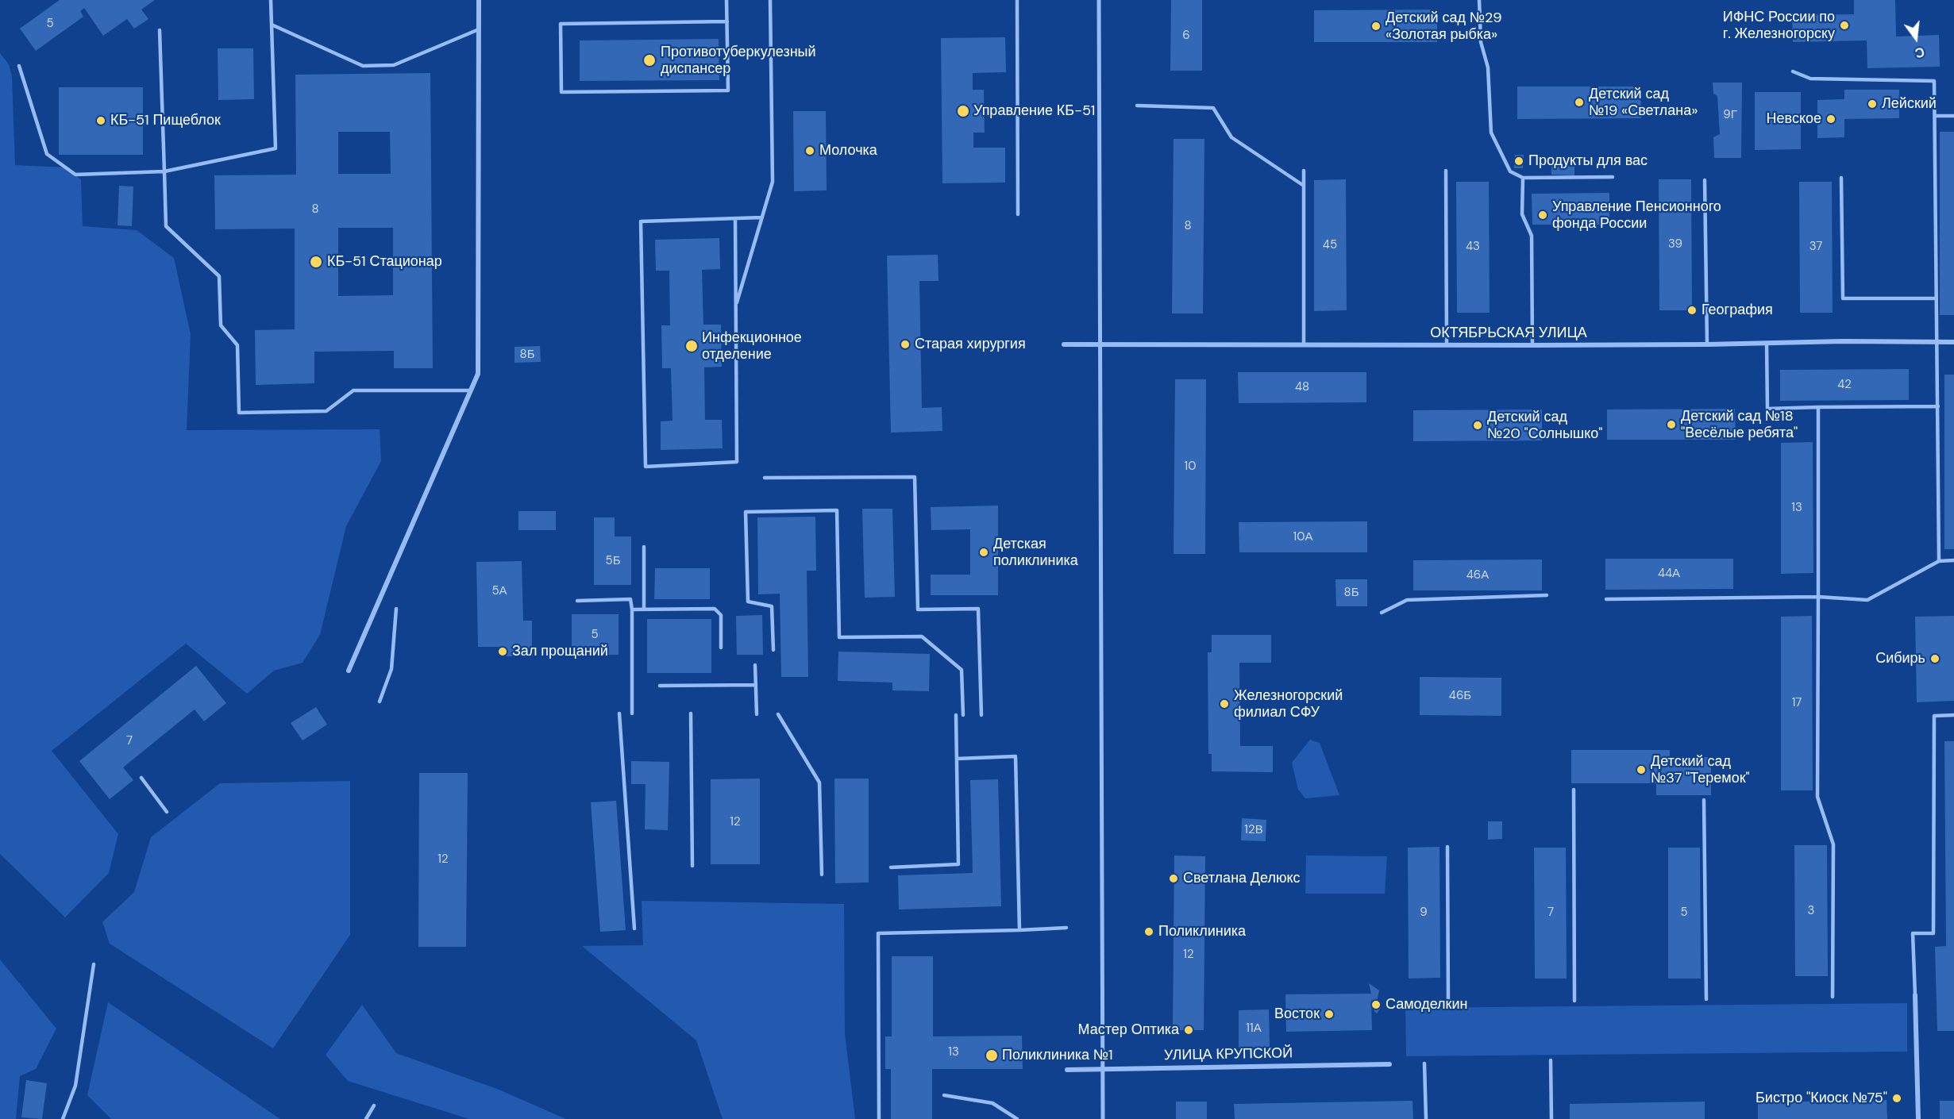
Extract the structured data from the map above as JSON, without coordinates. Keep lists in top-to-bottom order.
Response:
{
  "streets": {
    "street": ["ОКТЯБРЬСКАЯ УЛИЦА", "УЛИЦА КРУПСКОЙ"]
  },
  "places": [
    "ИФНС России по г. Железногорску",
    "Детский сад №29 «Золотая рыбка»",
    "Противотуберкулезный диспансер",
    "Детский сад №19 «Светлана»",
    "Лейский",
    "Управление КБ-51",
    "Невское",
    "КБ-51 Пищеблок",
    "Молочка",
    "Продукты для вас",
    "Управление Пенсионного фонда России",
    "КБ-51 Стационар",
    "География",
    "Старая хирургия",
    "Инфекционное отделение",
    "Детский сад №18 \"Весёлые ребята\"",
    "Детский сад №20 \"Солнышко\"",
    "Детская поликлиника",
    "Зал прощаний",
    "Сибирь",
    "Железногорский филиал СФУ",
    "Детский сад №37 \"Теремок\"",
    "Светлана Делюкс",
    "Поликлиника",
    "Самоделкин",
    "Восток",
    "Мастер Оптика",
    "Поликлиника №1",
    "Бистро \"Киоск №75\""
  ],
  "house_numbers": [
    "5",
    "6",
    "9Г",
    "8",
    "8",
    "39",
    "45",
    "43",
    "37",
    "8Б",
    "42",
    "48",
    "10",
    "13",
    "10А",
    "5Б",
    "44А",
    "46А",
    "5А",
    "8Б",
    "5",
    "46Б",
    "17",
    "7",
    "12",
    "12В",
    "12",
    "3",
    "9",
    "7",
    "5",
    "12",
    "11А",
    "13"
  ],
  "north": "bottom"
}
